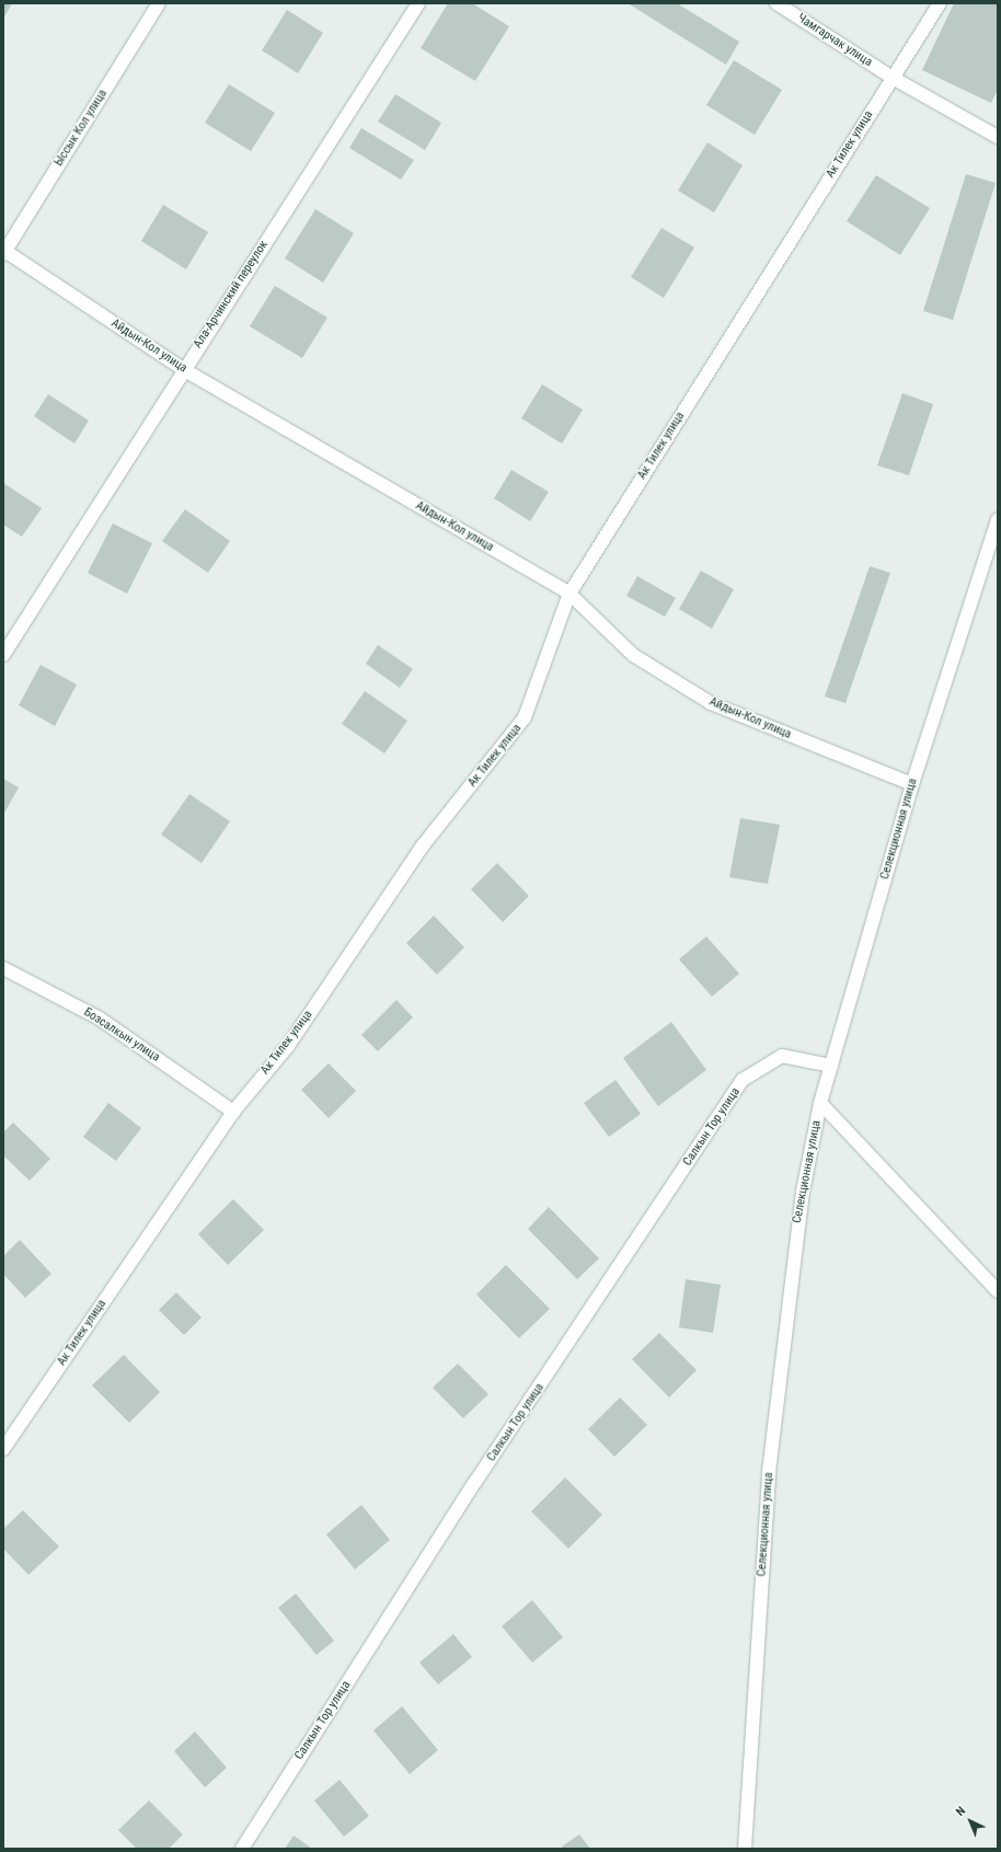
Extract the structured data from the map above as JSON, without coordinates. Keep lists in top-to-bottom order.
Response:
{
  "streets": {
    "street": [
      "Чамгарчак улица",
      "Ыссык Кол улица",
      "Ак Тилек улица",
      "Ала-Арчинский переулок",
      "Айдын-Кол улица",
      "Селекционная улица",
      "Бозсалкын улица",
      "Салкын Тор улица"
    ]
  },
  "crossings": [
    ["Чамгарчак улица", "Ак Тилек улица"],
    ["Ыссык Кол улица", "Айдын-Кол улица"],
    ["Ак Тилек улица", "Айдын-Кол улица"],
    ["Ак Тилек улица", "Бозсалкын улица"],
    ["Ала-Арчинский переулок", "Айдын-Кол улица"],
    ["Айдын-Кол улица", "Селекционная улица"],
    ["Селекционная улица", "Салкын Тор улица"]
  ],
  "north": "top left"
}
